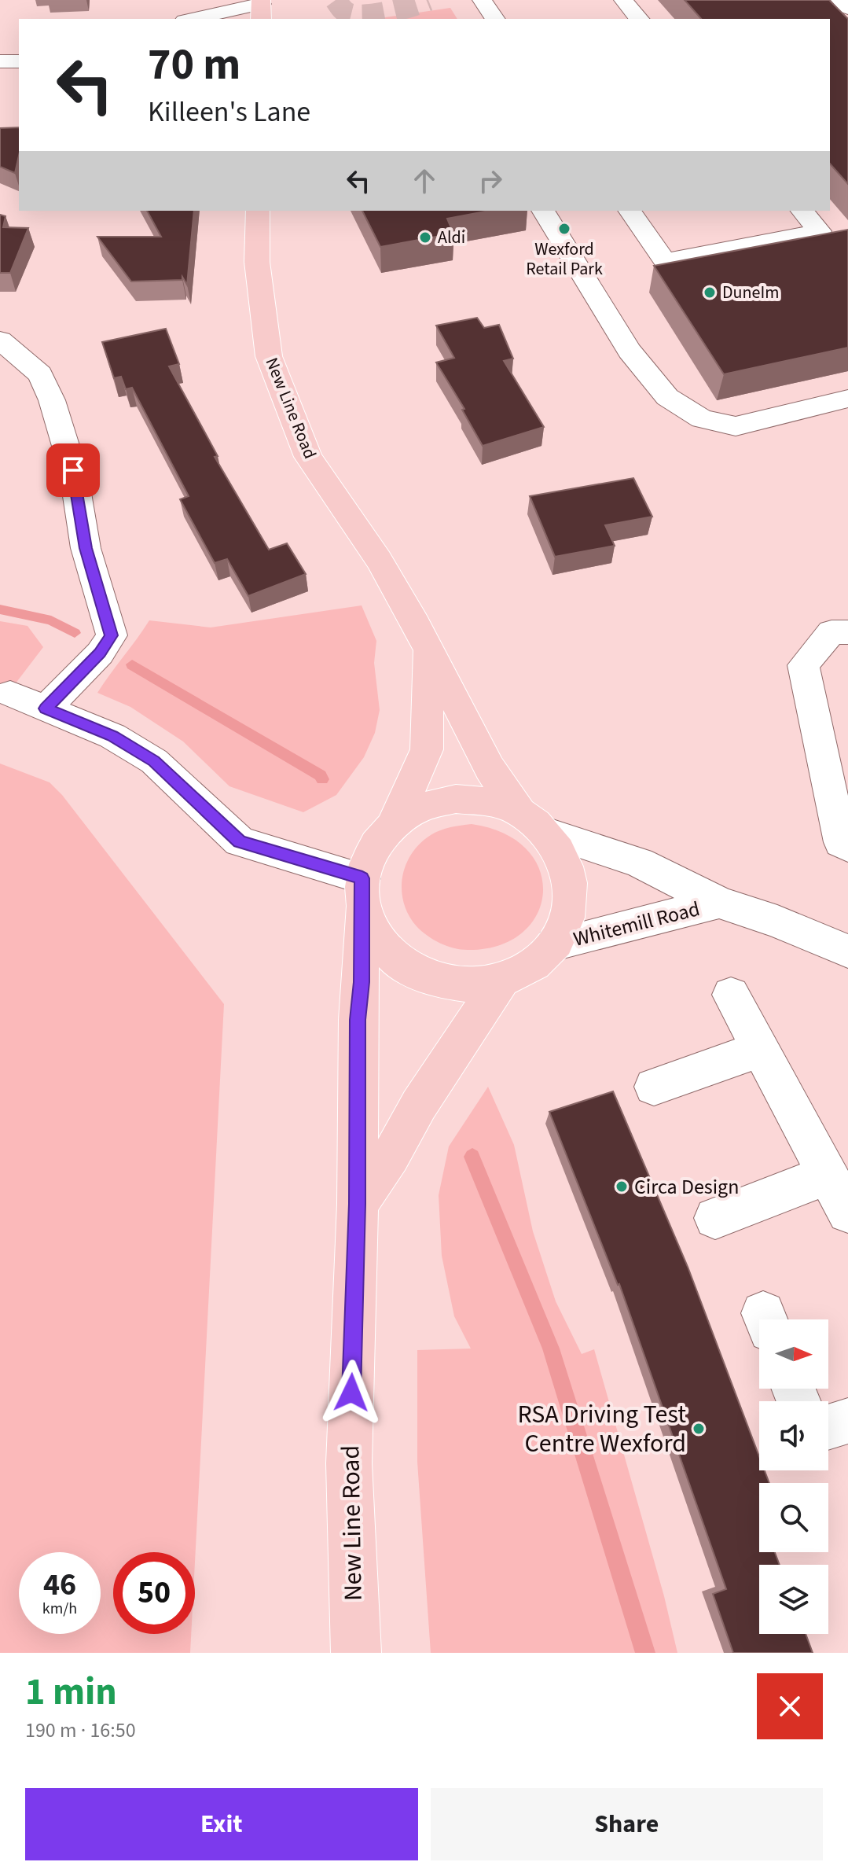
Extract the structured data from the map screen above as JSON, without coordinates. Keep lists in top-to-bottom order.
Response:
{
  "streets": {
    "main road": ["New Line Road"],
    "street": ["Whitemill Road"]
  },
  "crossings": [
    ["New Line Road", "Whitemill Road"]
  ],
  "places": [
    "Wexford Retail Park",
    "Aldi",
    "DuneIm",
    "Circa Design",
    "RSA Driving Test Centre Wexford"
  ],
  "north": "right",
  "page": {
    "turn": ["70 m", "Killeen's Lane"],
    "speed": "46 km/h",
    "limit": "50",
    "heading": ["1 min", "190 m · 16:50"],
    "buttons": ["Exit", "Share"]
  }
}
